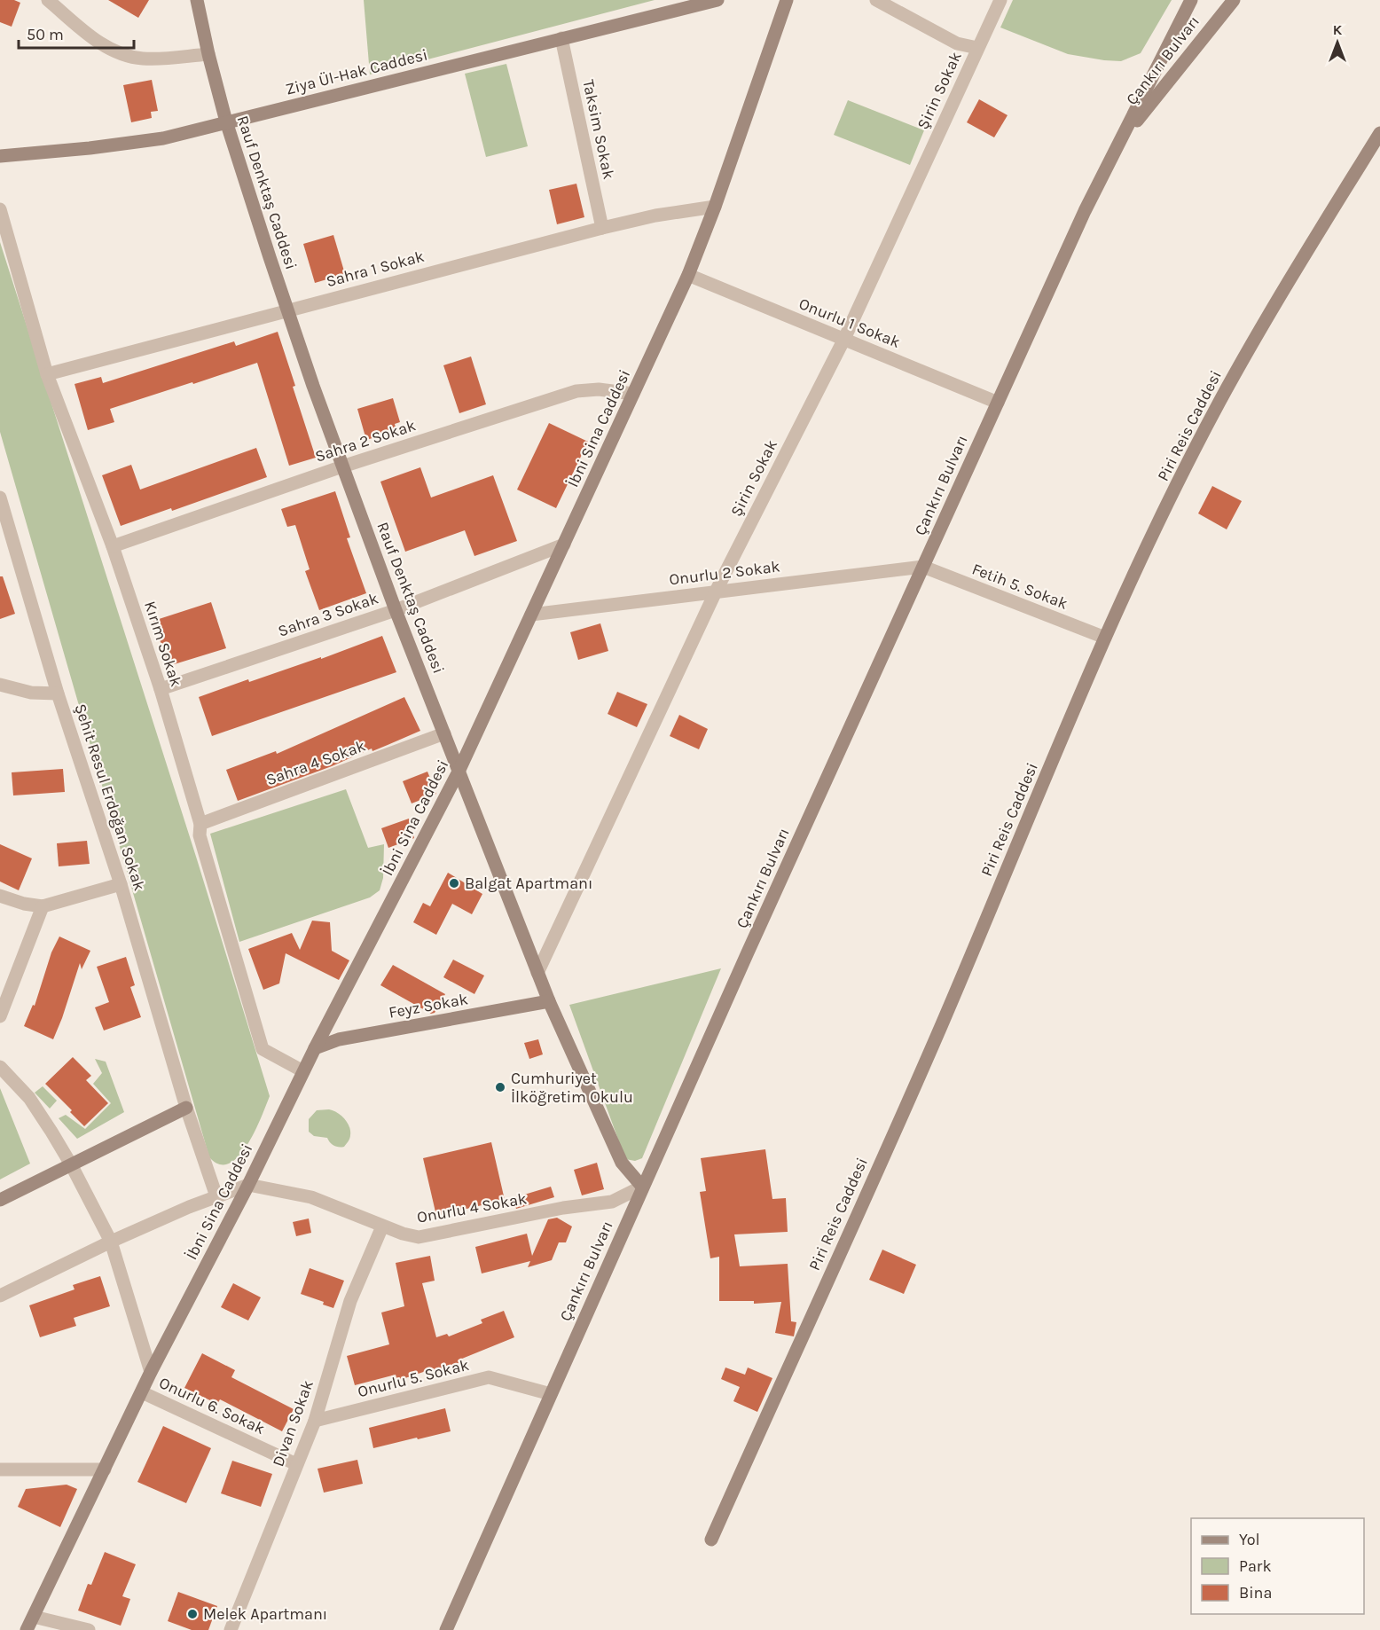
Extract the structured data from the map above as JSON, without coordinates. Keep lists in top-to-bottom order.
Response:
{
  "streets": {
    "street": [
      "Çankırı Bulvarı",
      "Ziya Ül-Hak Caddesi",
      "Şirin Sokak",
      "Taksim Sokak",
      "Rauf Denktaş Caddesi",
      "Sahra 1 Sokak",
      "Onurlu 1 Sokak",
      "Piri Reis Caddesi",
      "İbni Sina Caddesi",
      "Sahra 2 Sokak",
      "Onurlu 2 Sokak",
      "Fetih 5. Sokak",
      "Sahra 3 Sokak",
      "Kırım Sokak",
      "Sahra 4 Sokak",
      "Şehit Resul Erdoğan Sokak",
      "Feyz Sokak",
      "Onurlu 4 Sokak",
      "Onurlu 5. Sokak",
      "Onurlu 6. Sokak",
      "Divan Sokak"
    ]
  },
  "crossings": [
    ["Çankırı Bulvarı", "Rauf Denktaş Caddesi"],
    ["Çankırı Bulvarı", "Onurlu 1 Sokak"],
    ["Çankırı Bulvarı", "Onurlu 2 Sokak"],
    ["Çankırı Bulvarı", "Fetih 5. Sokak"],
    ["Çankırı Bulvarı", "Onurlu 4 Sokak"],
    ["Çankırı Bulvarı", "Onurlu 5. Sokak"],
    ["Ziya Ül-Hak Caddesi", "Taksim Sokak"],
    ["Ziya Ül-Hak Caddesi", "Rauf Denktaş Caddesi"],
    ["Şirin Sokak", "Rauf Denktaş Caddesi"],
    ["Şirin Sokak", "Onurlu 1 Sokak"],
    ["Şirin Sokak", "Onurlu 2 Sokak"],
    ["Taksim Sokak", "Sahra 1 Sokak"],
    ["Rauf Denktaş Caddesi", "Sahra 1 Sokak"],
    ["Rauf Denktaş Caddesi", "İbni Sina Caddesi"],
    ["Rauf Denktaş Caddesi", "Sahra 2 Sokak"],
    ["Rauf Denktaş Caddesi", "Sahra 3 Sokak"],
    ["Rauf Denktaş Caddesi", "Sahra 4 Sokak"],
    ["Rauf Denktaş Caddesi", "Feyz Sokak"],
    ["Rauf Denktaş Caddesi", "Onurlu 4 Sokak"],
    ["Sahra 1 Sokak", "İbni Sina Caddesi"],
    ["Sahra 1 Sokak", "Kırım Sokak"],
    ["Onurlu 1 Sokak", "İbni Sina Caddesi"],
    ["Piri Reis Caddesi", "Fetih 5. Sokak"],
    ["İbni Sina Caddesi", "Sahra 2 Sokak"],
    ["İbni Sina Caddesi", "Onurlu 2 Sokak"],
    ["İbni Sina Caddesi", "Sahra 3 Sokak"],
    ["İbni Sina Caddesi", "Kırım Sokak"],
    ["İbni Sina Caddesi", "Feyz Sokak"],
    ["İbni Sina Caddesi", "Onurlu 4 Sokak"],
    ["İbni Sina Caddesi", "Onurlu 6. Sokak"],
    ["Sahra 2 Sokak", "Kırım Sokak"],
    ["Onurlu 2 Sokak", "Fetih 5. Sokak"],
    ["Sahra 3 Sokak", "Kırım Sokak"],
    ["Kırım Sokak", "Sahra 4 Sokak"],
    ["Onurlu 4 Sokak", "Divan Sokak"],
    ["Onurlu 5. Sokak", "Divan Sokak"],
    ["Onurlu 6. Sokak", "Divan Sokak"]
  ],
  "places": ["Balgat Apartmanı", "Cumhuriyet İlköğretim Okulu", "Melek Apartmanı"],
  "legend": ["Yol", "Park", "Bina"],
  "scale_bar": "50 m",
  "north": "top"
}
